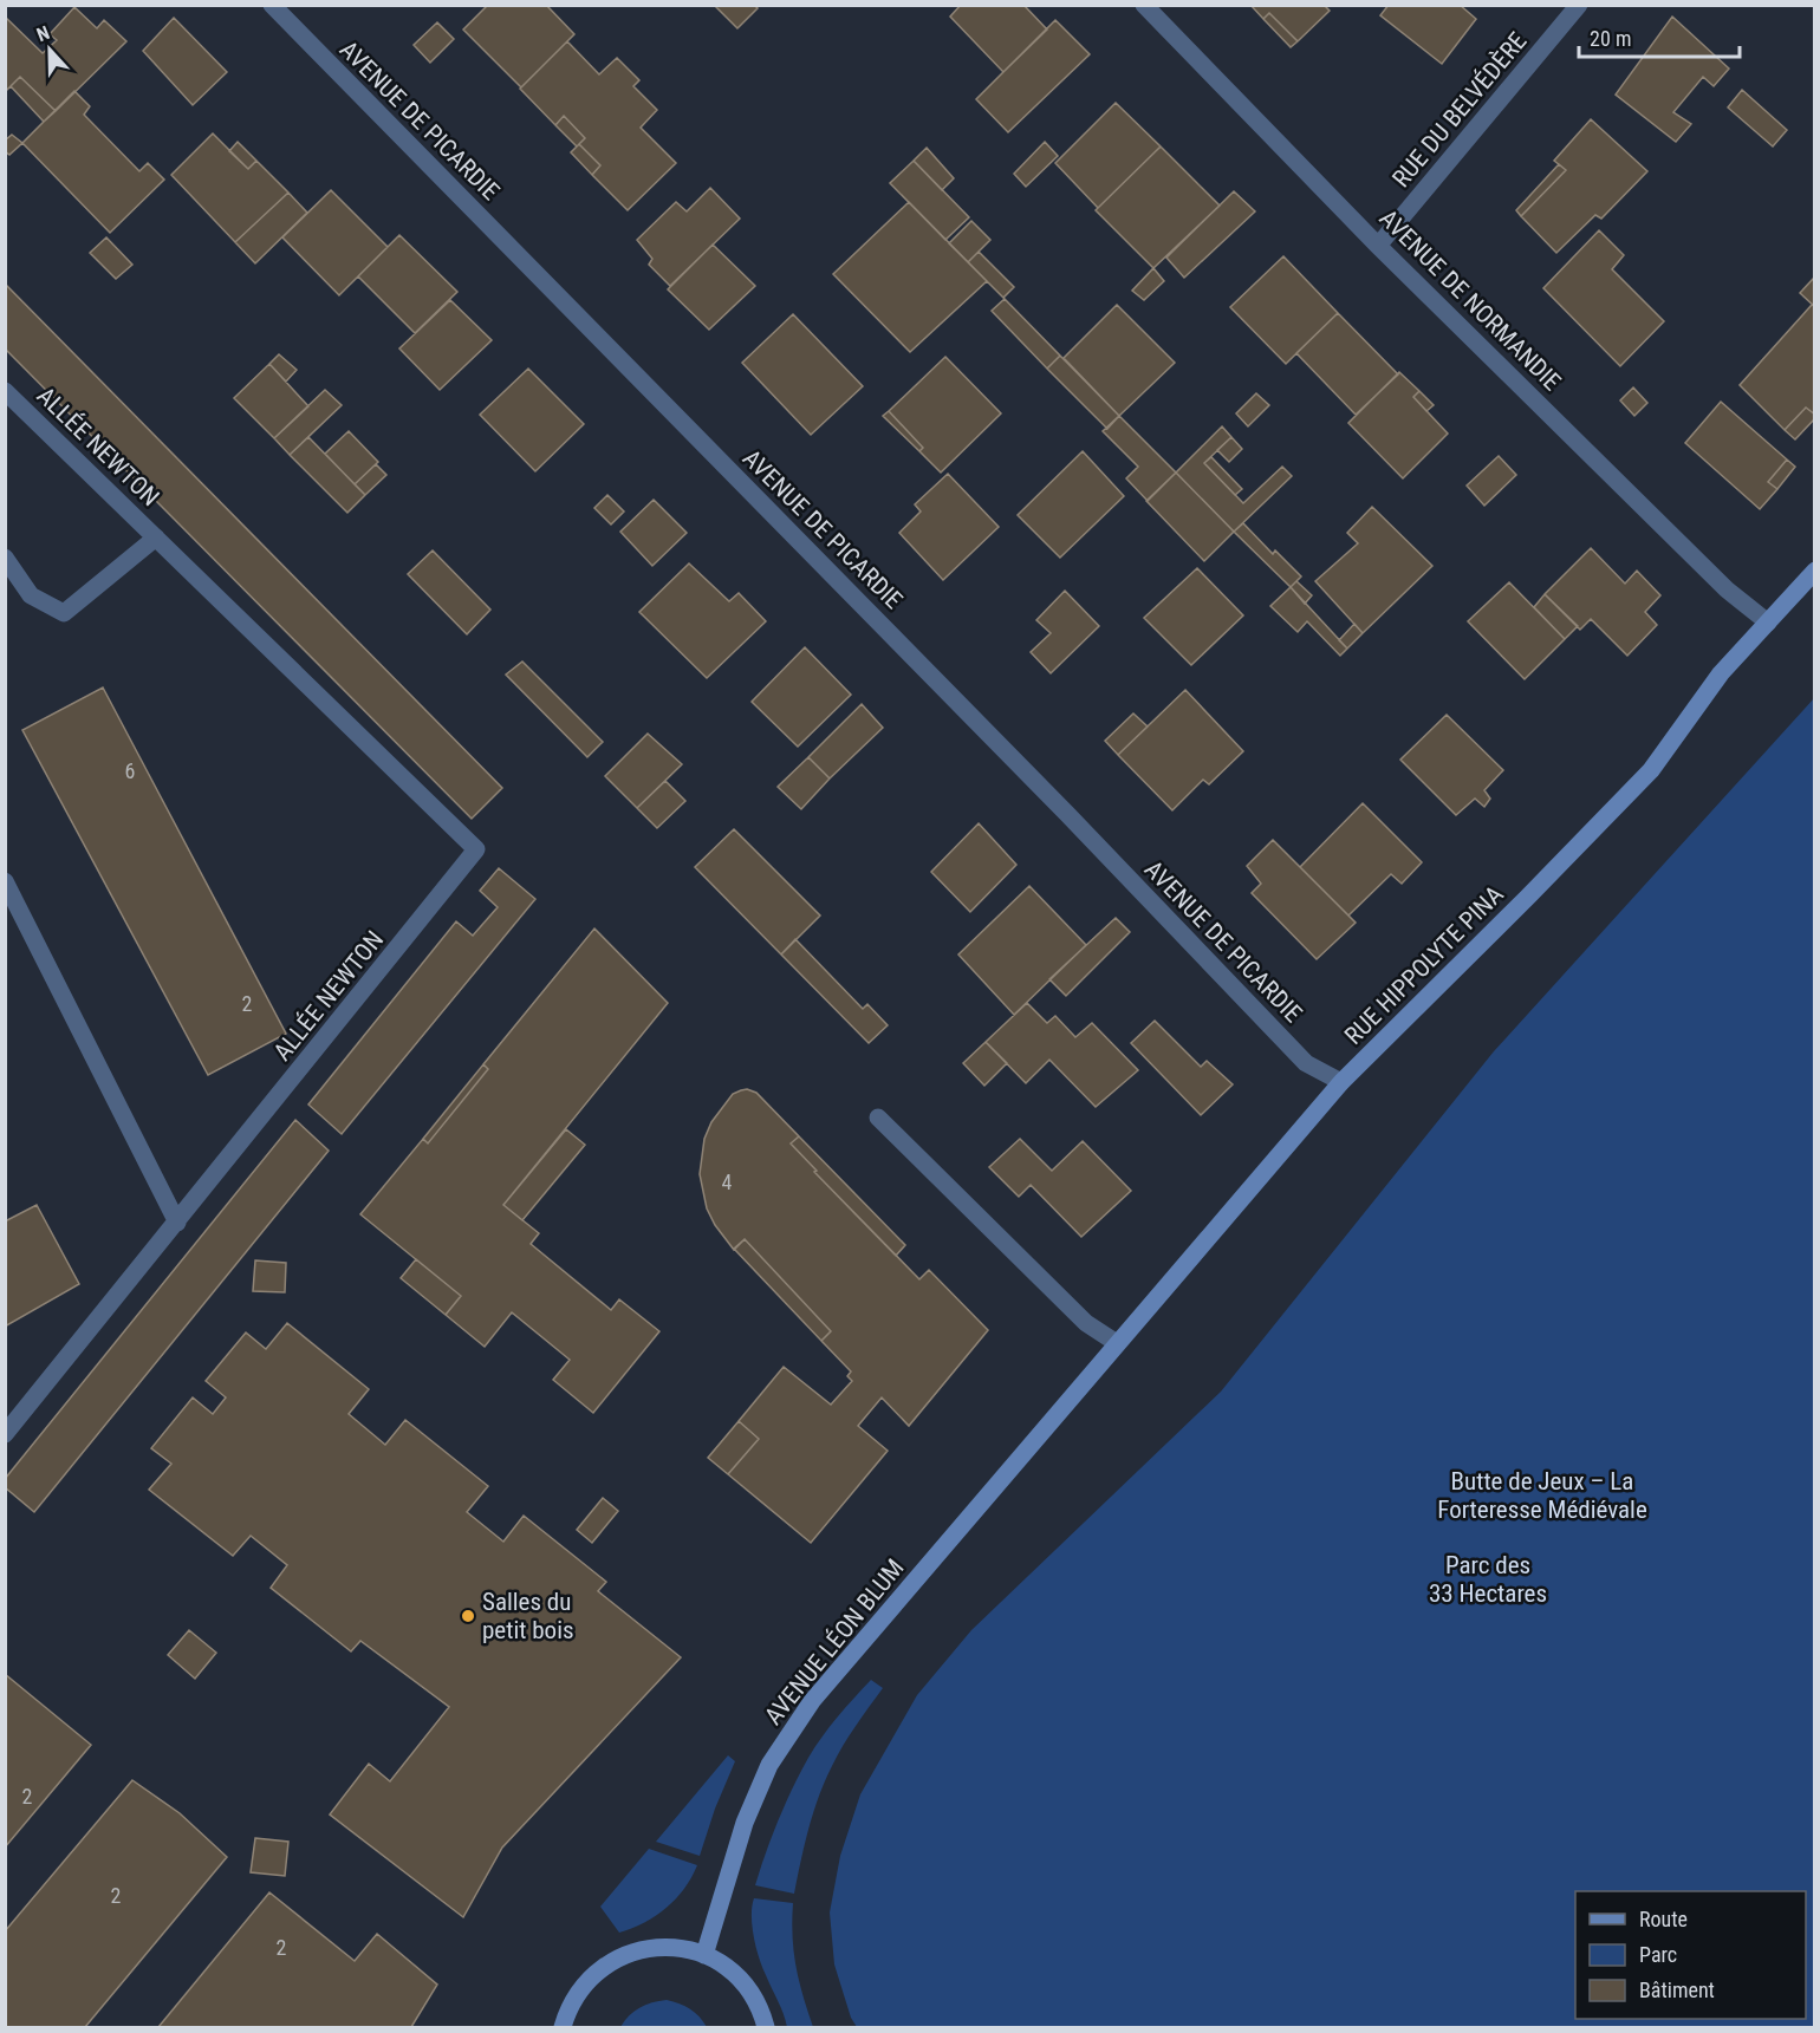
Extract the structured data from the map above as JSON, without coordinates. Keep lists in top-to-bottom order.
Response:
{
  "streets": {
    "main road": ["RUE HIPPOLYTE PINA", "AVENUE LÉON BLUM"],
    "street": [
      "RUE DU BELVÉDÈRE",
      "AVENUE DE PICARDIE",
      "AVENUE DE NORMANDIE",
      "ALLÉE NEWTON"
    ]
  },
  "crossings": [
    ["RUE DU BELVÉDÈRE", "AVENUE DE NORMANDIE"],
    ["AVENUE DE PICARDIE", "RUE HIPPOLYTE PINA"],
    ["AVENUE DE NORMANDIE", "RUE HIPPOLYTE PINA"],
    ["RUE HIPPOLYTE PINA", "AVENUE LÉON BLUM"]
  ],
  "parks": ["Butte de Jeux – La Forteresse Médiévale", "Parc des 33 Hectares"],
  "places": ["Salles du petit bois"],
  "house_numbers": [
    "6",
    "2",
    "4",
    "2",
    "2",
    "2"
  ],
  "legend": ["Route", "Parc", "Bâtiment"],
  "scale_bar": "20 m",
  "north": "top"
}
